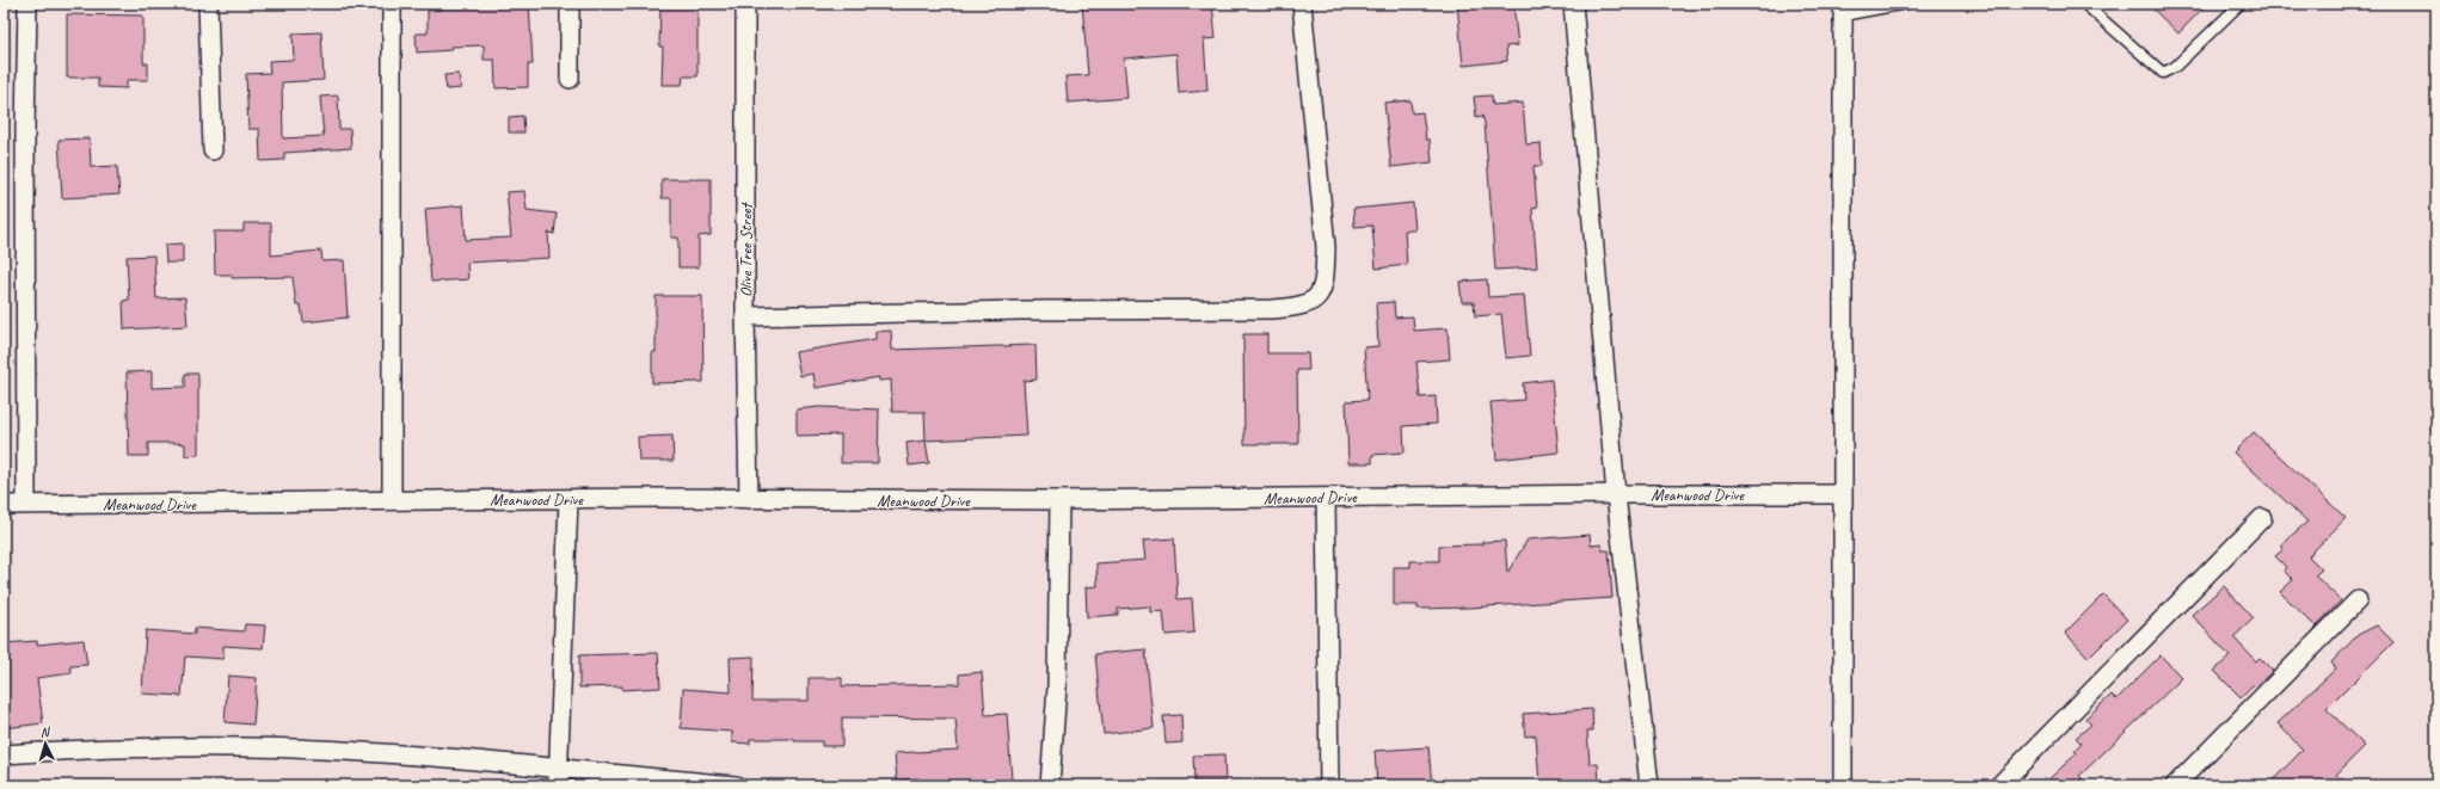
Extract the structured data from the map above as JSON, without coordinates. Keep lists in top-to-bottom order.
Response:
{
  "streets": {
    "street": ["Olive Tree Street", "Meanwood Drive"]
  },
  "crossings": [
    ["Olive Tree Street", "Meanwood Drive"]
  ],
  "north": "top"
}
